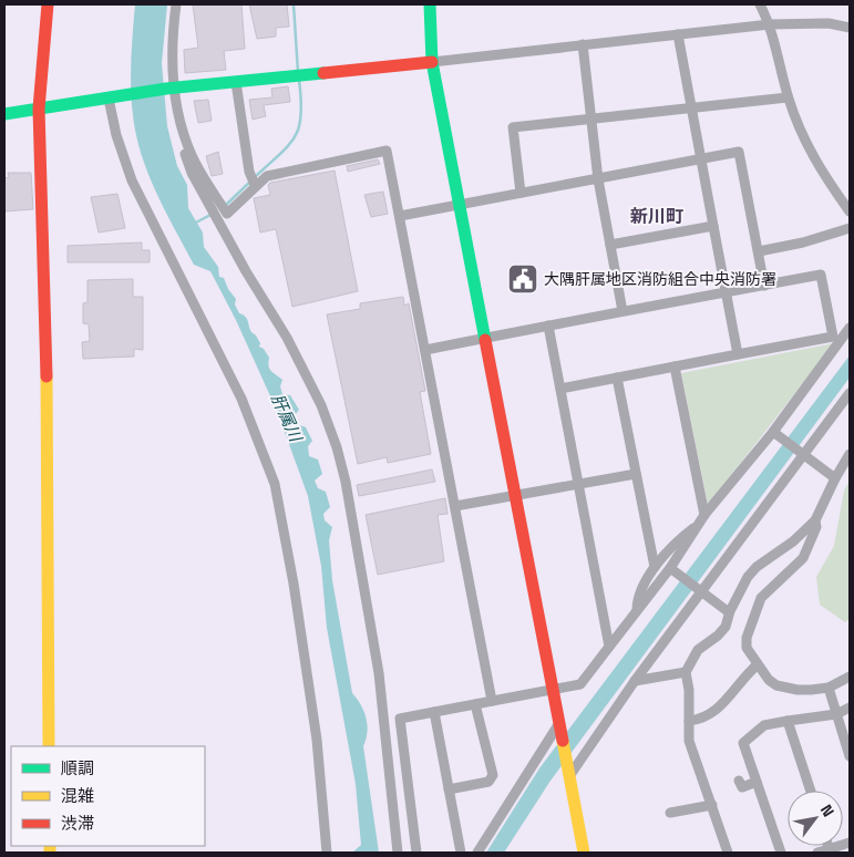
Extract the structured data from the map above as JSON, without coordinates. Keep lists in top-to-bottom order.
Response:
{
  "districts": ["新川町"],
  "water": ["肝属川"],
  "places": {
    "public building": ["大隅肝属地区消防組合中央消防署"]
  },
  "legend": ["順調", "混雑", "渋滞"],
  "north": "top right"
}
